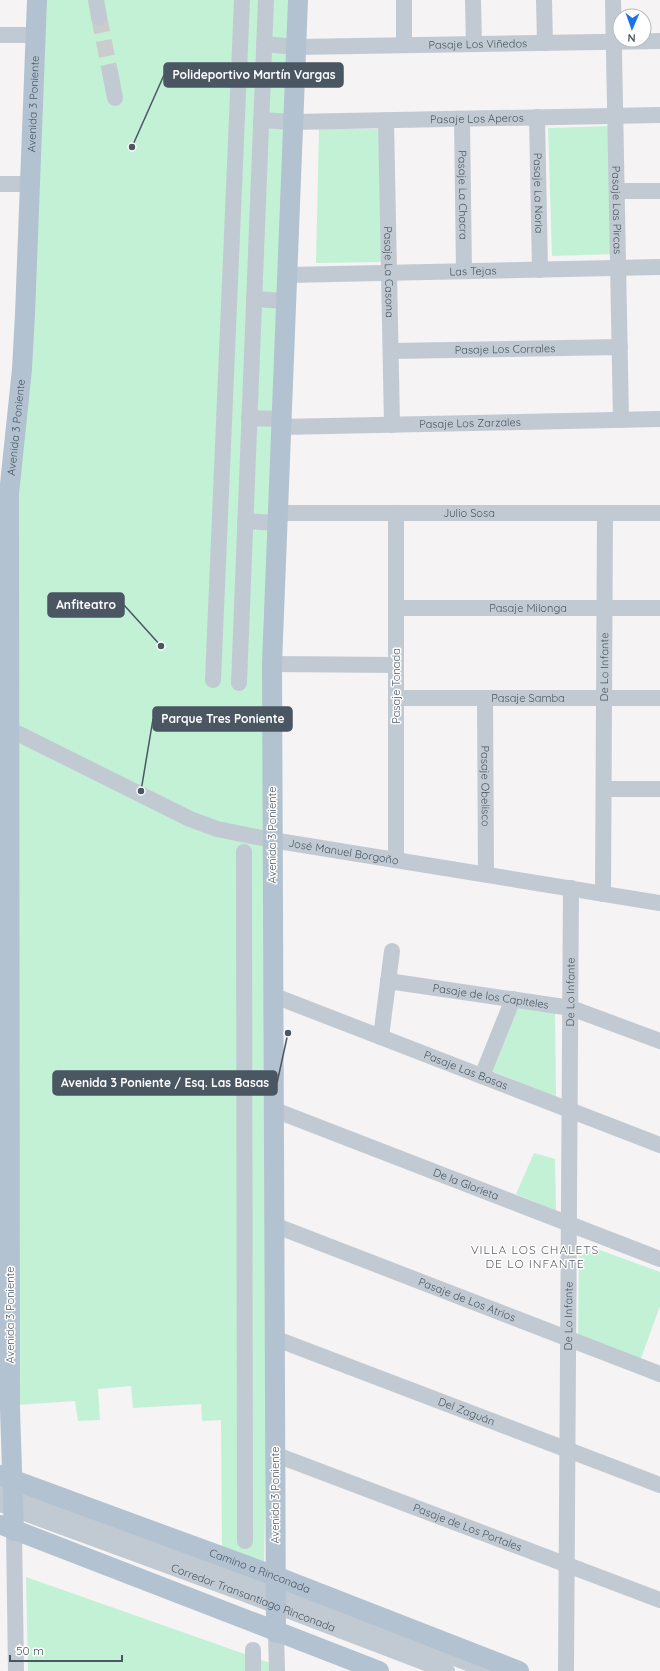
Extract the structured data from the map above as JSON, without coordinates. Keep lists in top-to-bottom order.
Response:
{
  "streets": {
    "main road": ["Avenida 3 Poniente", "Camino a Rinconada"],
    "street": [
      "Pasaje Los Viñedos",
      "Pasaje Los Aperos",
      "Pasaje La Noria",
      "Pasaje La Chacra",
      "Pasaje Las Pircas",
      "Las Tejas",
      "Pasaje La Casona",
      "Pasaje Los Corrales",
      "Pasaje Los Zarzales",
      "Julio Sosa",
      "Pasaje Milonga",
      "De Lo Infante",
      "Pasaje Tonada",
      "Pasaje Samba",
      "Pasaje Obelisco",
      "José Manuel Borgoño",
      "Pasaje de los Capiteles",
      "Pasaje Las Basas",
      "De la Glorieta",
      "Pasaje de Los Atrios",
      "Del Zaguán",
      "Pasaje de Los Portales",
      "Corredor Transantiago Rinconada"
    ]
  },
  "crossings": [
    ["Pasaje Los Viñedos", "Avenida 3 Poniente"],
    ["Avenida 3 Poniente", "Pasaje Los Aperos"],
    ["Avenida 3 Poniente", "Las Tejas"],
    ["Avenida 3 Poniente", "Pasaje Los Zarzales"],
    ["Avenida 3 Poniente", "Julio Sosa"],
    ["Avenida 3 Poniente", "José Manuel Borgoño"],
    ["Avenida 3 Poniente", "Pasaje Las Basas"],
    ["Avenida 3 Poniente", "De la Glorieta"],
    ["Avenida 3 Poniente", "Pasaje de Los Atrios"],
    ["Avenida 3 Poniente", "Del Zaguán"],
    ["Avenida 3 Poniente", "Pasaje de Los Portales"],
    ["Avenida 3 Poniente", "Camino a Rinconada"],
    ["Avenida 3 Poniente", "Corredor Transantiago Rinconada"],
    ["Pasaje Los Aperos", "Pasaje La Noria"],
    ["Pasaje Los Aperos", "Pasaje La Chacra"],
    ["Pasaje Los Aperos", "Pasaje Las Pircas"],
    ["Pasaje Los Aperos", "Pasaje La Casona"],
    ["Pasaje La Noria", "Las Tejas"],
    ["Pasaje La Chacra", "Las Tejas"],
    ["Pasaje Las Pircas", "Las Tejas"],
    ["Pasaje Las Pircas", "Pasaje Los Corrales"],
    ["Pasaje Las Pircas", "Pasaje Los Zarzales"],
    ["Las Tejas", "Pasaje La Casona"],
    ["Pasaje La Casona", "Pasaje Los Corrales"],
    ["Pasaje La Casona", "Pasaje Los Zarzales"],
    ["Julio Sosa", "De Lo Infante"],
    ["Julio Sosa", "Pasaje Tonada"],
    ["Pasaje Milonga", "De Lo Infante"],
    ["Pasaje Milonga", "Pasaje Tonada"],
    ["De Lo Infante", "Pasaje Samba"],
    ["De Lo Infante", "José Manuel Borgoño"],
    ["De Lo Infante", "Pasaje de los Capiteles"],
    ["De Lo Infante", "Pasaje Las Basas"],
    ["De Lo Infante", "De la Glorieta"],
    ["De Lo Infante", "Pasaje de Los Atrios"],
    ["De Lo Infante", "Del Zaguán"],
    ["De Lo Infante", "Pasaje de Los Portales"],
    ["Pasaje Tonada", "Pasaje Samba"],
    ["Pasaje Tonada", "José Manuel Borgoño"],
    ["Pasaje Samba", "Pasaje Obelisco"],
    ["Pasaje Obelisco", "José Manuel Borgoño"],
    ["Camino a Rinconada", "Corredor Transantiago Rinconada"]
  ],
  "districts": ["VILLA LOS CHALETS DE LO INFANTE"],
  "places": [
    "Polideportivo Martín Vargas",
    "Anfiteatro",
    "Parque Tres Poniente",
    "Avenida 3 Poniente / Esq. Las Basas"
  ],
  "scale_bar": "50 m",
  "north": "bottom"
}
